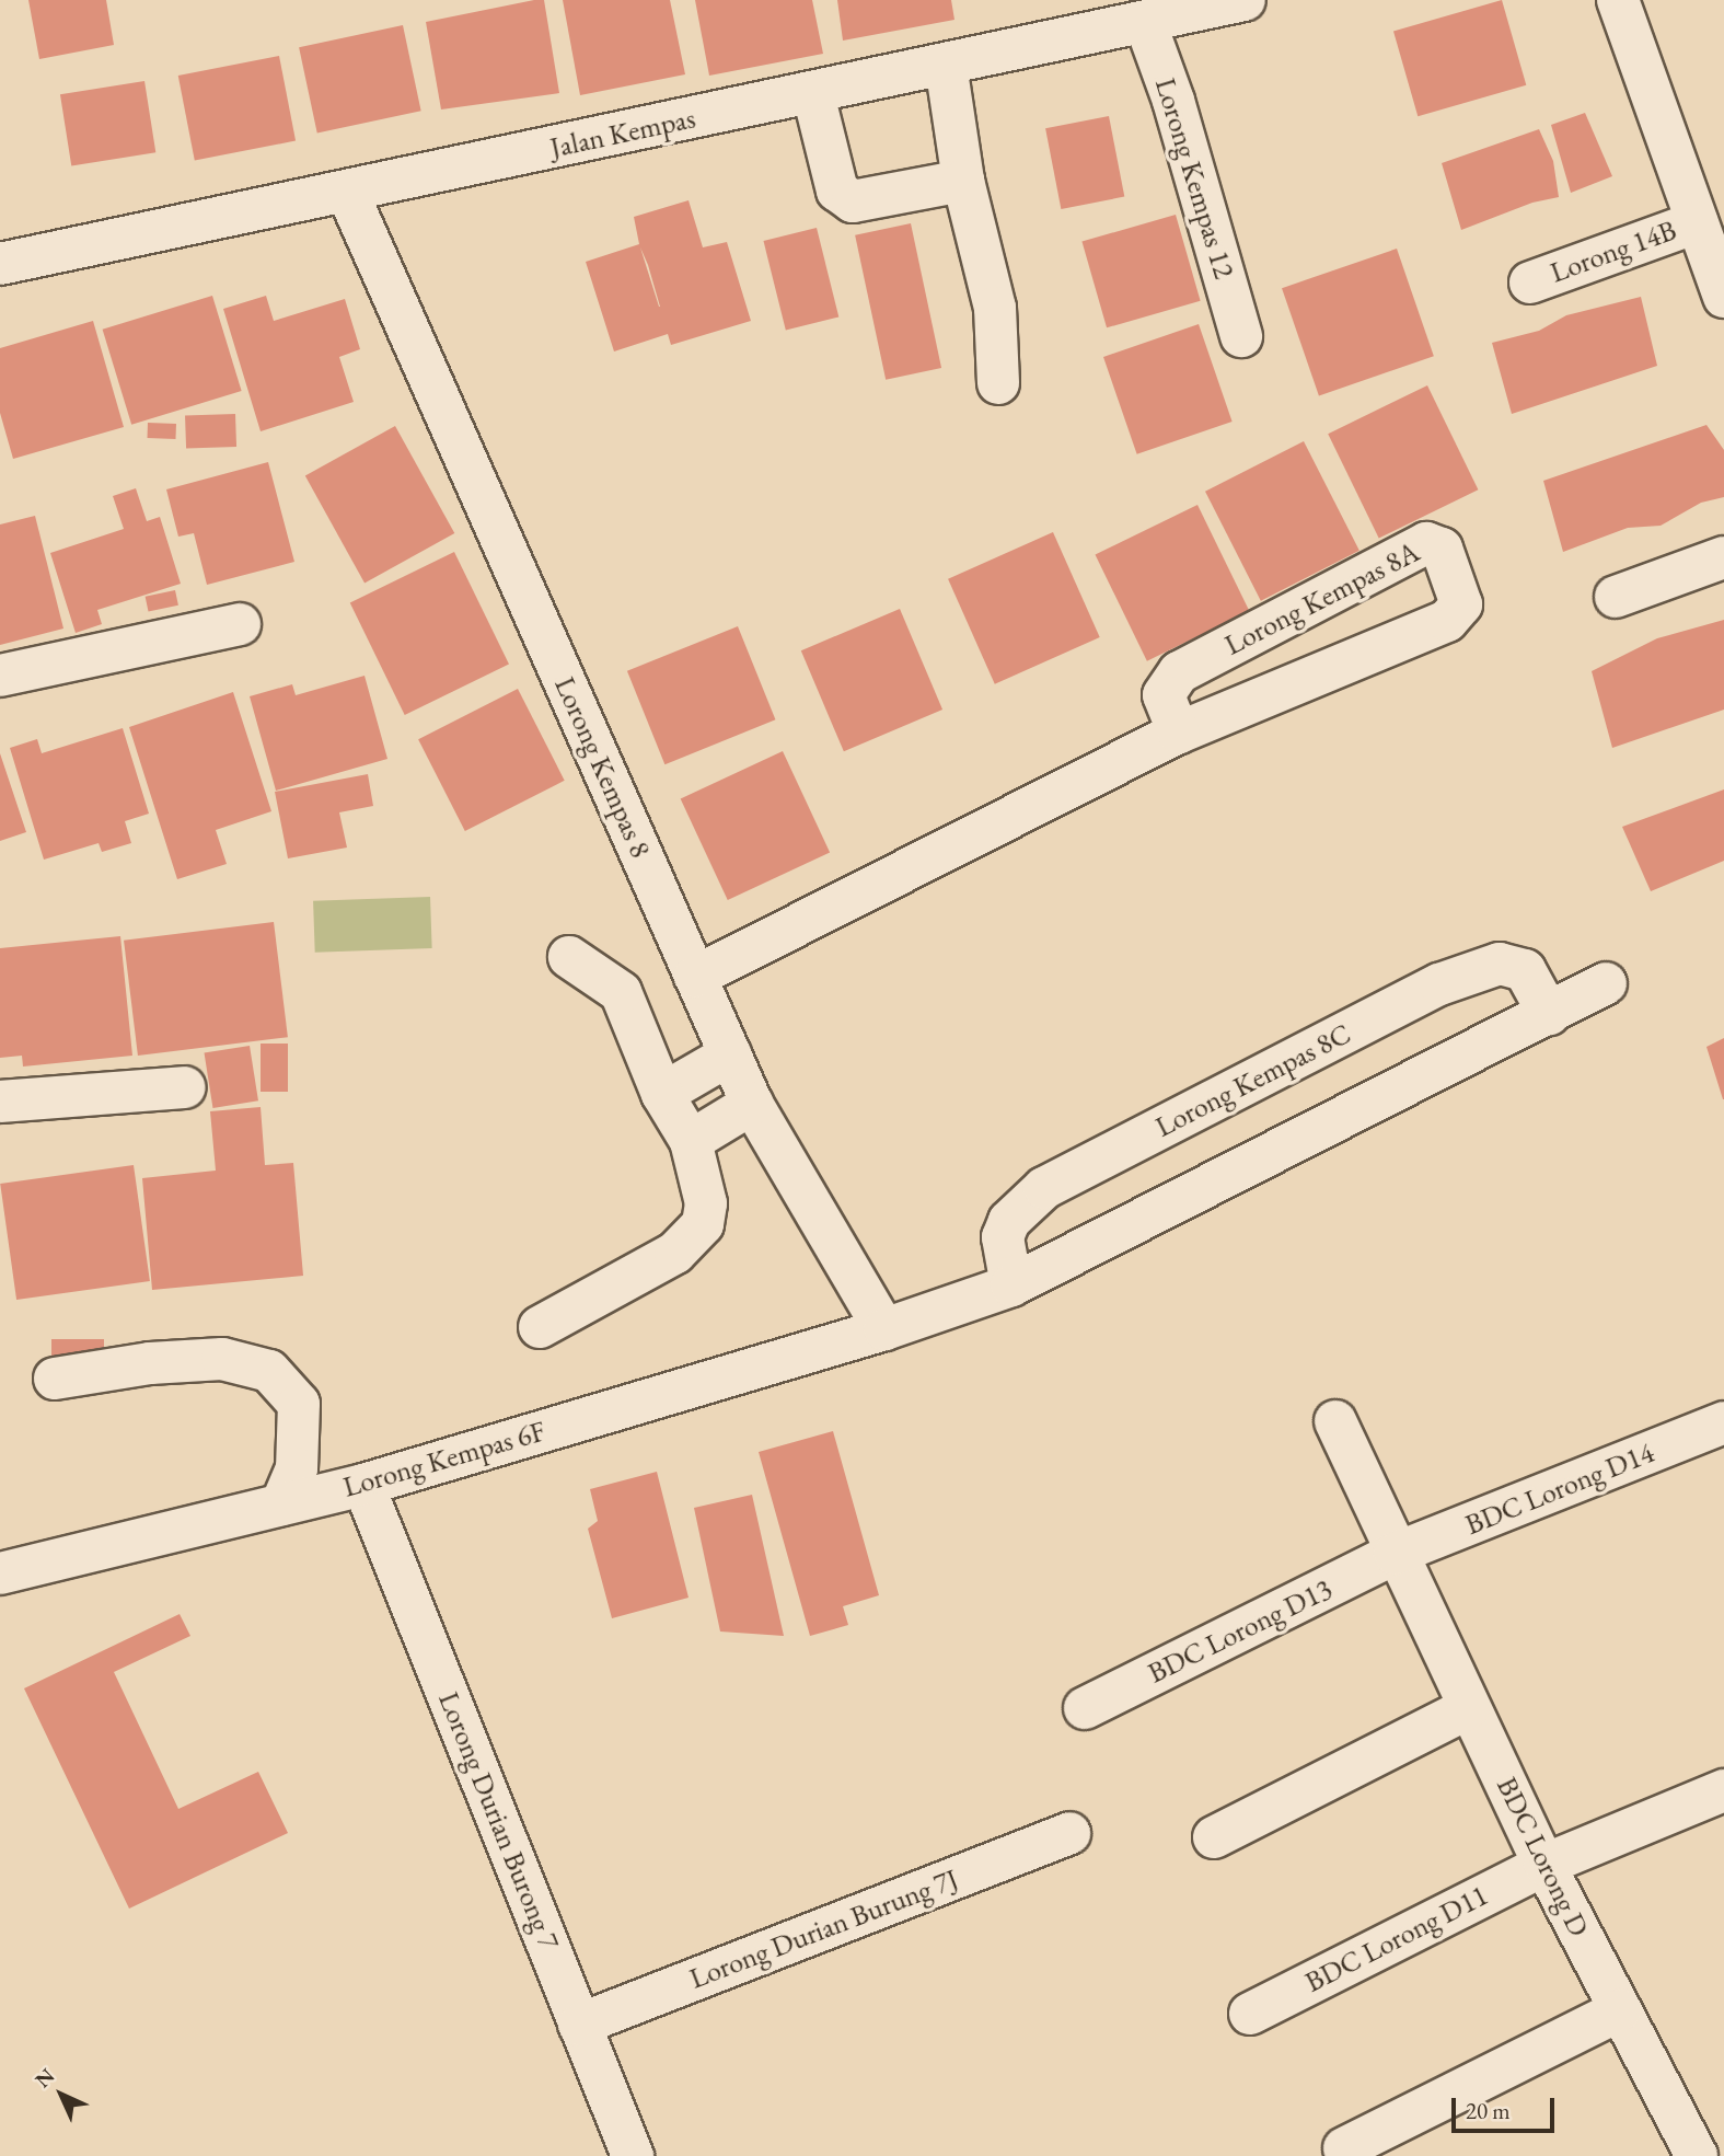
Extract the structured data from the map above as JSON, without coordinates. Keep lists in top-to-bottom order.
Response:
{
  "streets": {
    "street": [
      "Jalan Kempas",
      "Lorong Kempas 12",
      "Lorong 14B",
      "Lorong Kempas 8A",
      "Lorong Kempas 8",
      "Lorong Kempas 8C",
      "Lorong Kempas 6F",
      "BDC Lorong D14",
      "BDC Lorong D13",
      "Lorong Durian Burong 7",
      "BDC Lorong D",
      "Lorong Durian Burung 7J",
      "BDC Lorong D11"
    ]
  },
  "crossings": [
    ["Jalan Kempas", "Lorong Kempas 12"],
    ["Jalan Kempas", "Lorong Kempas 8"],
    ["Lorong Kempas 8A", "Lorong Kempas 8"],
    ["Lorong Kempas 8", "Lorong Kempas 6F"],
    ["Lorong Kempas 6F", "Lorong Durian Burong 7"],
    ["BDC Lorong D14", "BDC Lorong D13"],
    ["BDC Lorong D14", "BDC Lorong D"],
    ["BDC Lorong D13", "BDC Lorong D"],
    ["Lorong Durian Burong 7", "Lorong Durian Burung 7J"],
    ["BDC Lorong D", "BDC Lorong D11"]
  ],
  "scale_bar": "20 m",
  "north": "top left"
}
